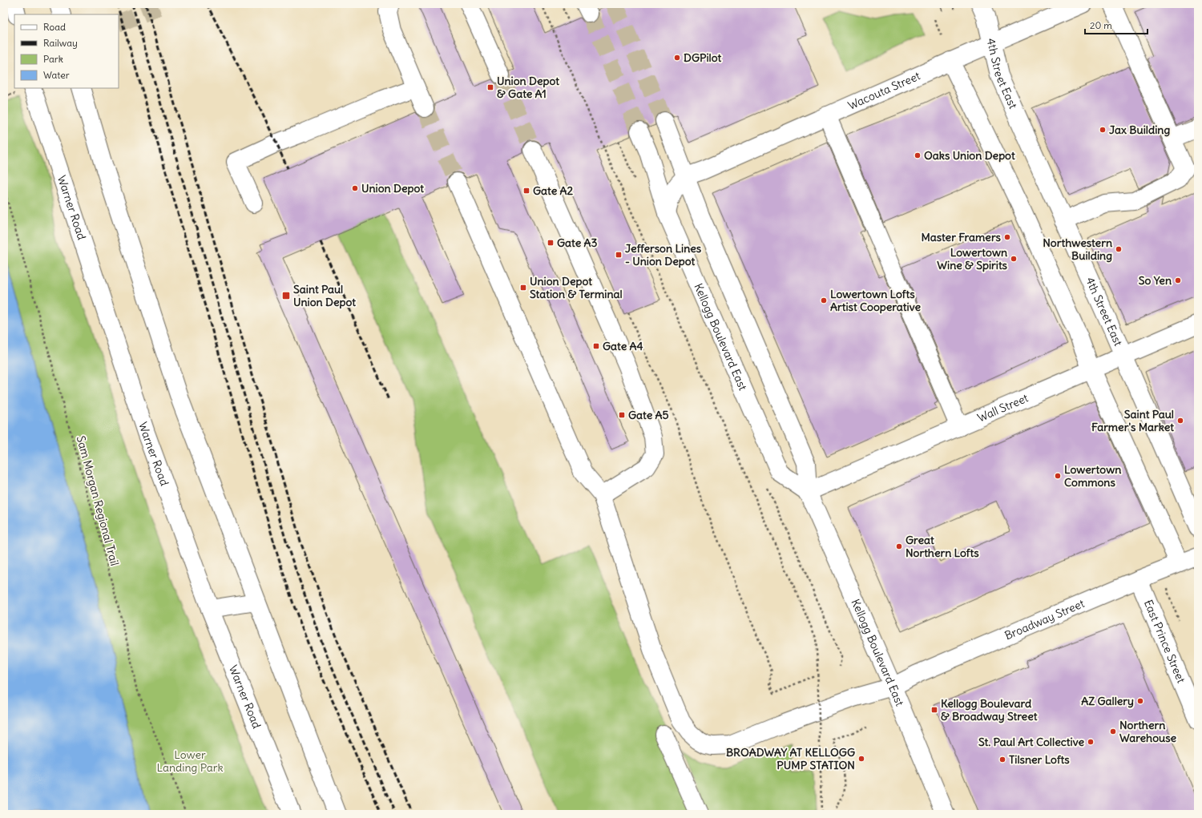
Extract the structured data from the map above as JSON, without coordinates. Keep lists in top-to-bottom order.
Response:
{
  "streets": {
    "main road": [
      "4th Street East",
      "Wacouta Street",
      "Warner Road",
      "Kellogg Boulevard East",
      "Wall Street",
      "Broadway Street",
      "East Prince Street"
    ],
    "path": ["Sam Morgan Regional Trail"]
  },
  "crossings": [
    ["4th Street East", "Wacouta Street"],
    ["4th Street East", "Wall Street"],
    ["Wacouta Street", "Kellogg Boulevard East"],
    ["Kellogg Boulevard East", "Wall Street"],
    ["Kellogg Boulevard East", "Broadway Street"],
    ["Broadway Street", "East Prince Street"]
  ],
  "parks": ["Lower Landing Park"],
  "places": {
    "other": [
      "DGPilot",
      "Jax Building",
      "Oaks Union Depot",
      "Union Depot",
      "Master Framers",
      "Northwestern Building",
      "Lowertown Wine & Spirits",
      "So Yen",
      "Lowertown Lofts Artist Cooperative",
      "Saint Paul Farmer's Market",
      "Lowertown Commons",
      "Great Northern Lofts",
      "AZ Gallery",
      "Northern Warehouse",
      "St. Paul Art Collective",
      "BROADWAY AT KELLOGG PUMP STATION",
      "Tilsner Lofts"
    ],
    "transit": [
      "Union Depot & Gate A1",
      "Gate A2",
      "Gate A3",
      "Jefferson Lines - Union Depot",
      "Union Depot Station & Terminal",
      "Saint Paul Union Depot",
      "Gate A4",
      "Gate A5",
      "Kellogg Boulevard & Broadway Street"
    ]
  },
  "legend": [
    "Road",
    "Railway",
    "Park",
    "Water"
  ],
  "scale_bar": "20 m"
}
